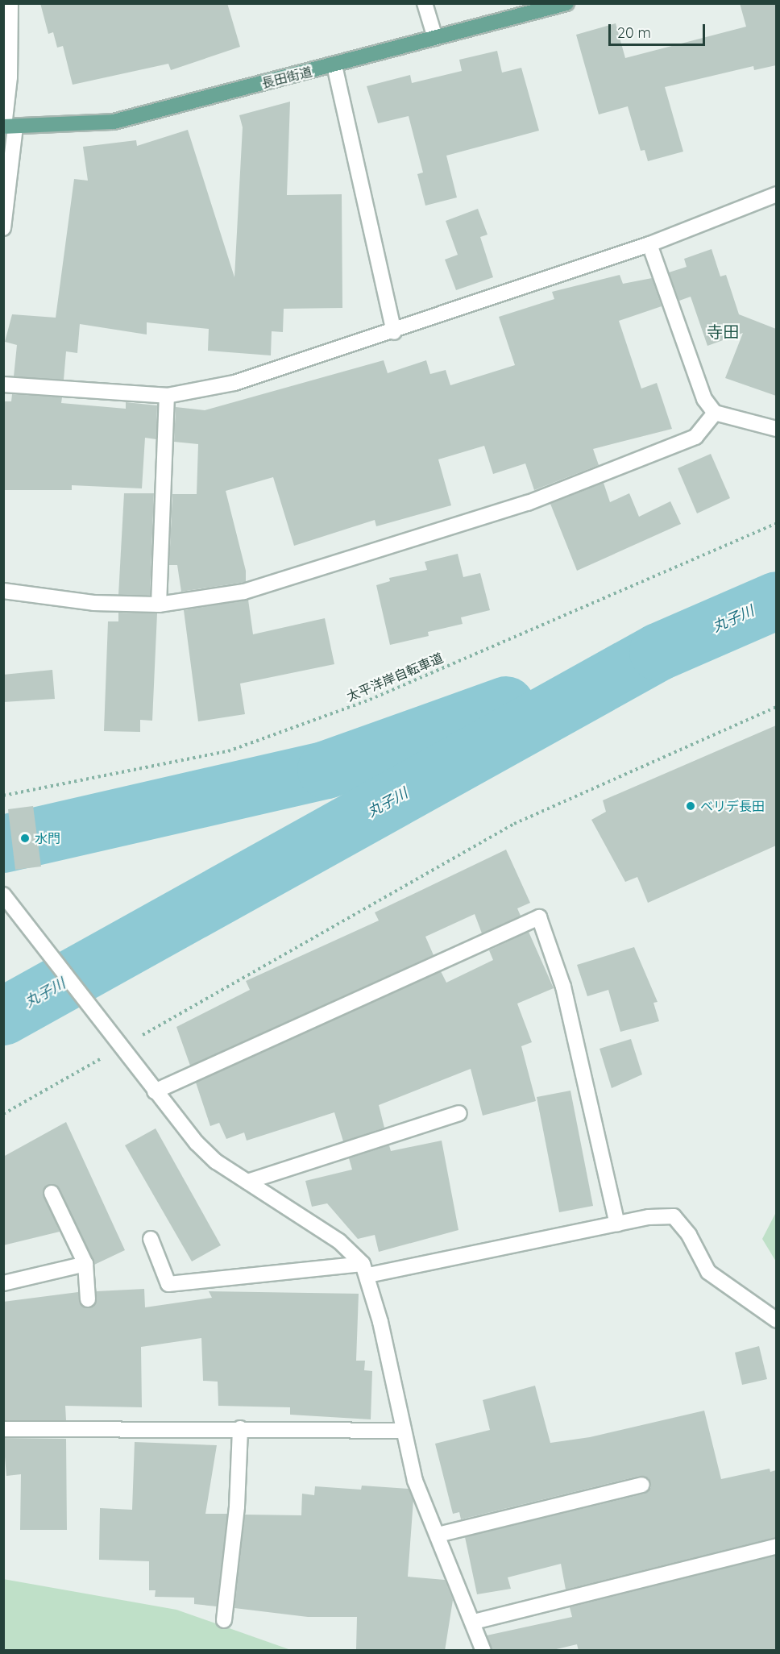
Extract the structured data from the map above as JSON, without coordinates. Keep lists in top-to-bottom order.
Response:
{
  "streets": {
    "main road": ["長田街道"],
    "path": ["太平洋岸自転車道"]
  },
  "districts": ["寺田"],
  "water": ["丸子川"],
  "places": ["ベリデ長田", "水門"],
  "scale_bar": "20 m"
}
